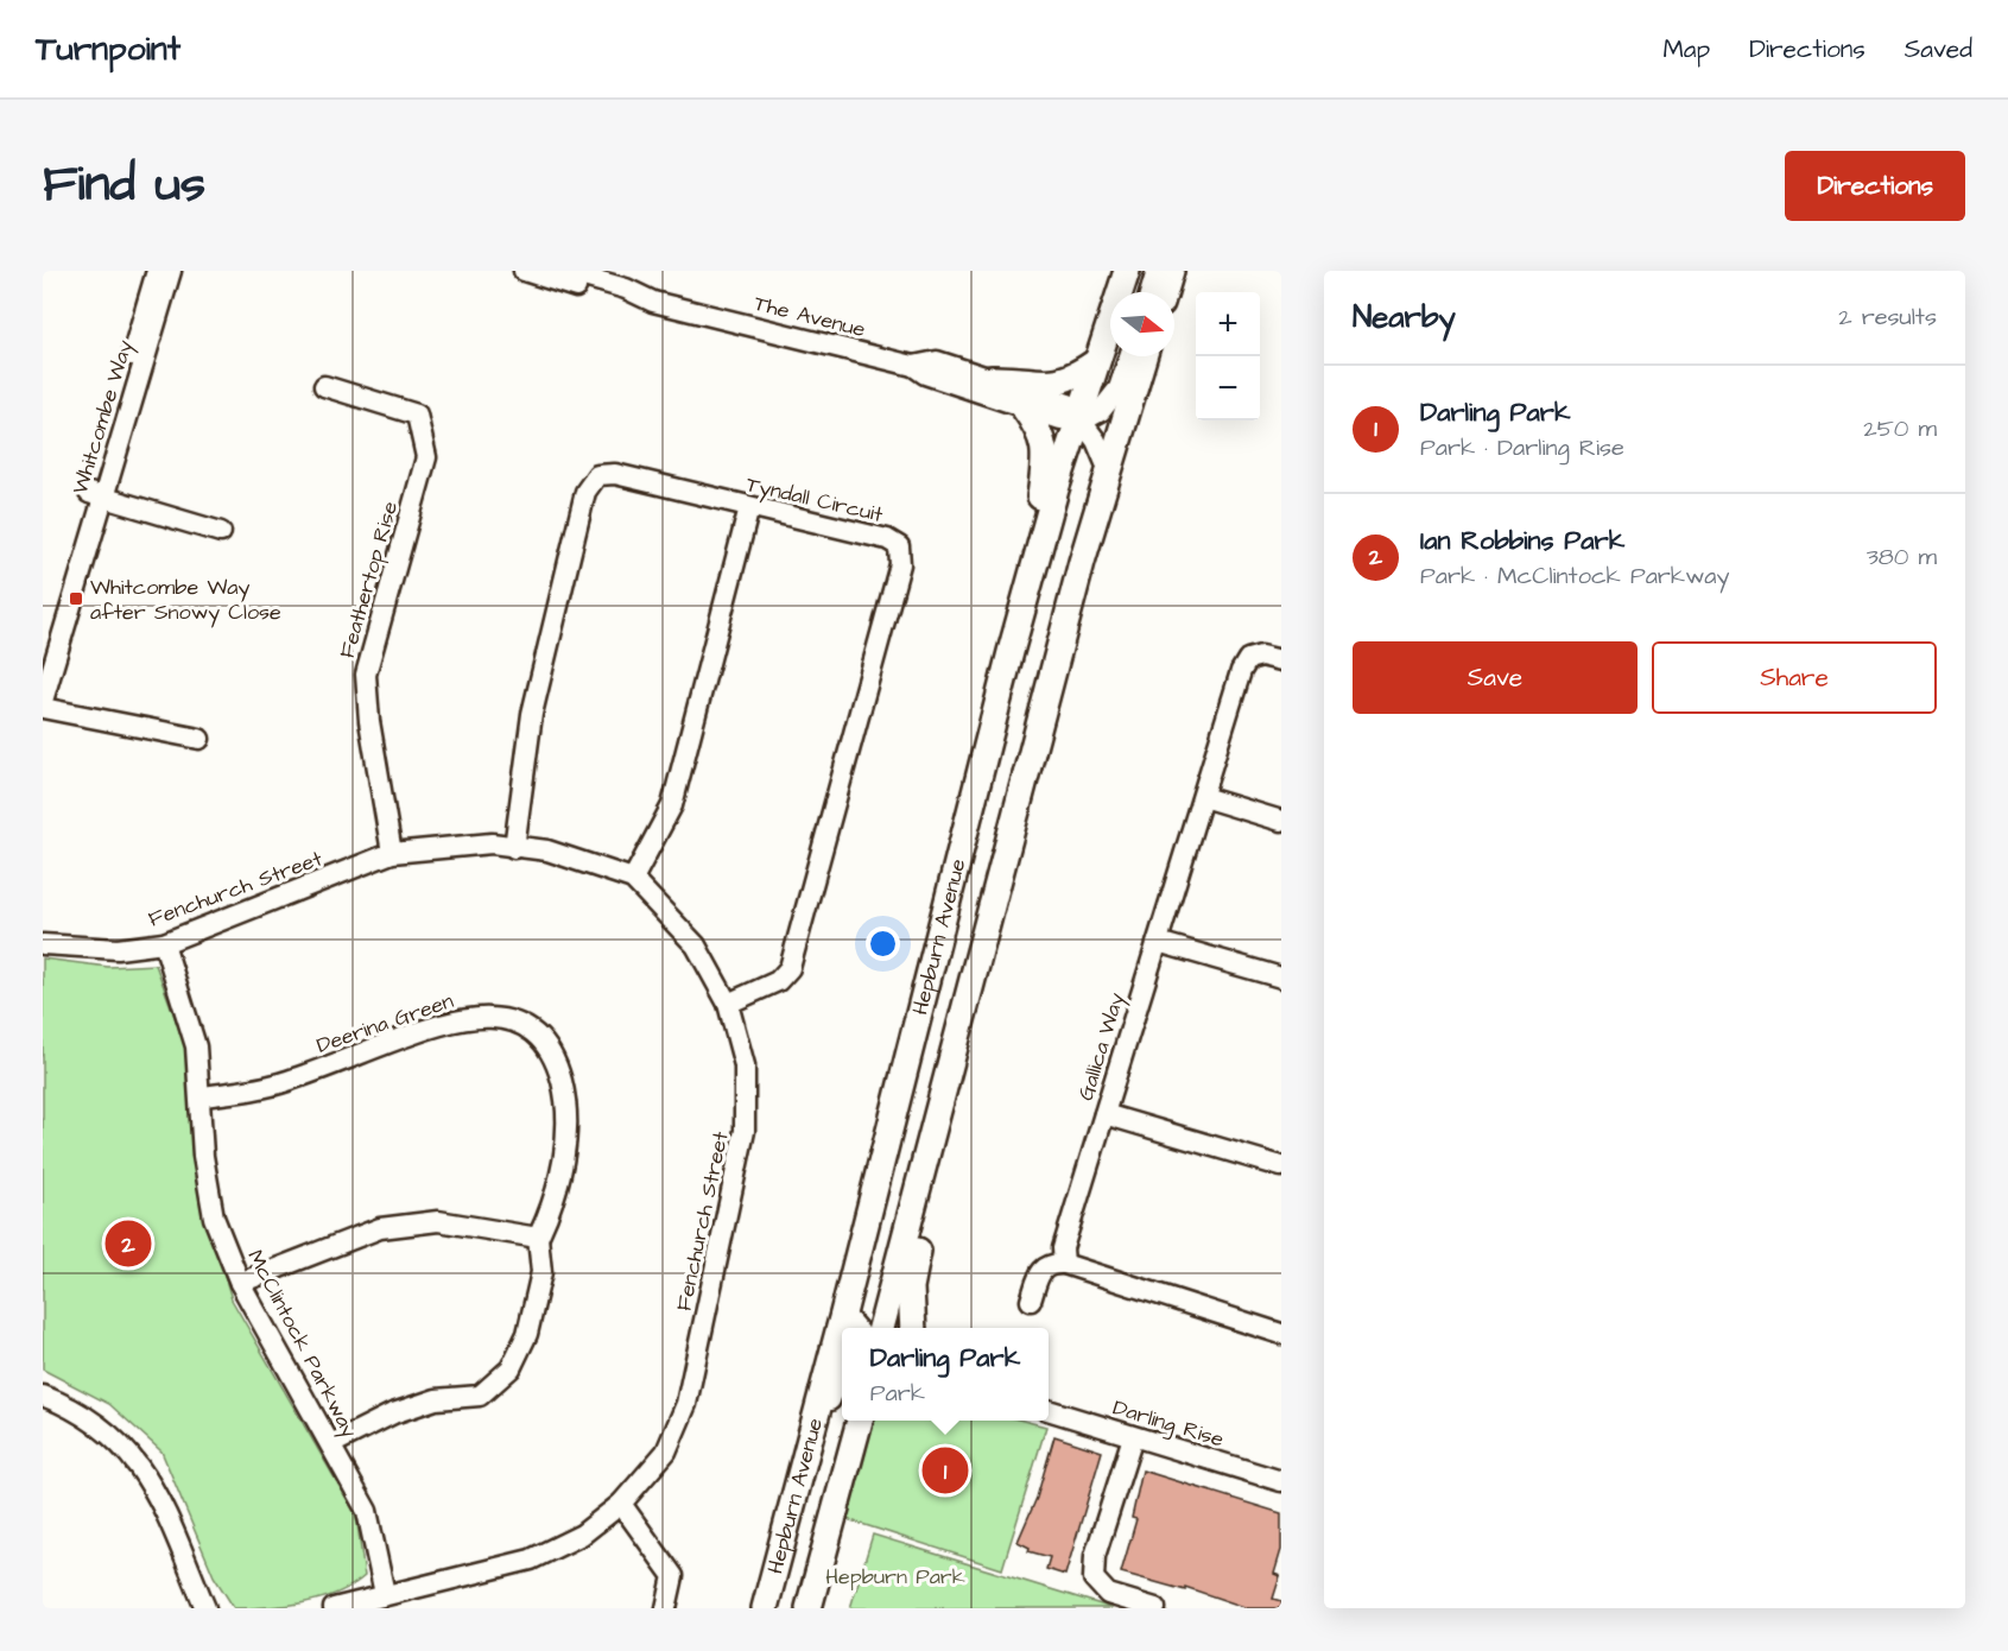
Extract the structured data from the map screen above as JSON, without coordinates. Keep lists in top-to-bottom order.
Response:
{
  "streets": {
    "main road": ["Hepburn Avenue"],
    "street": [
      "The Avenue",
      "Whitcombe Way",
      "Tyndall Circuit",
      "Feathertop Rise",
      "Fenchurch Street",
      "Deerina Green",
      "Gallica Way",
      "McClintock Parkway",
      "Darling Rise"
    ]
  },
  "crossings": [
    ["The Avenue", "Hepburn Avenue"],
    ["Tyndall Circuit", "Fenchurch Street"],
    ["Feathertop Rise", "Fenchurch Street"],
    ["Fenchurch Street", "McClintock Parkway"],
    ["Deerina Green", "McClintock Parkway"]
  ],
  "parks": ["Hepburn Park"],
  "places": {
    "transit": ["Whitcombe Way after Snowy Close"]
  },
  "north": "right",
  "page": {
    "header": "Turnpoint",
    "nav": ["Map", "Directions", "Saved"],
    "title": "Find us",
    "buttons": [
      "Directions",
      ["Save", "Share"]
    ],
    "heading": ["Nearby", "2 results"],
    "map_buttons": ["+", "−"],
    "list": [
      {
        "mark": "1",
        "name": "Darling Park",
        "note": "Park · Darling Rise",
        "value": "250 m"
      },
      {
        "mark": "2",
        "name": "Ian Robbins Park",
        "note": "Park · McClintock Parkway",
        "value": "380 m"
      }
    ],
    "pins": ["2", "1"],
    "popup": ["Darling Park", "Park"]
  }
}
